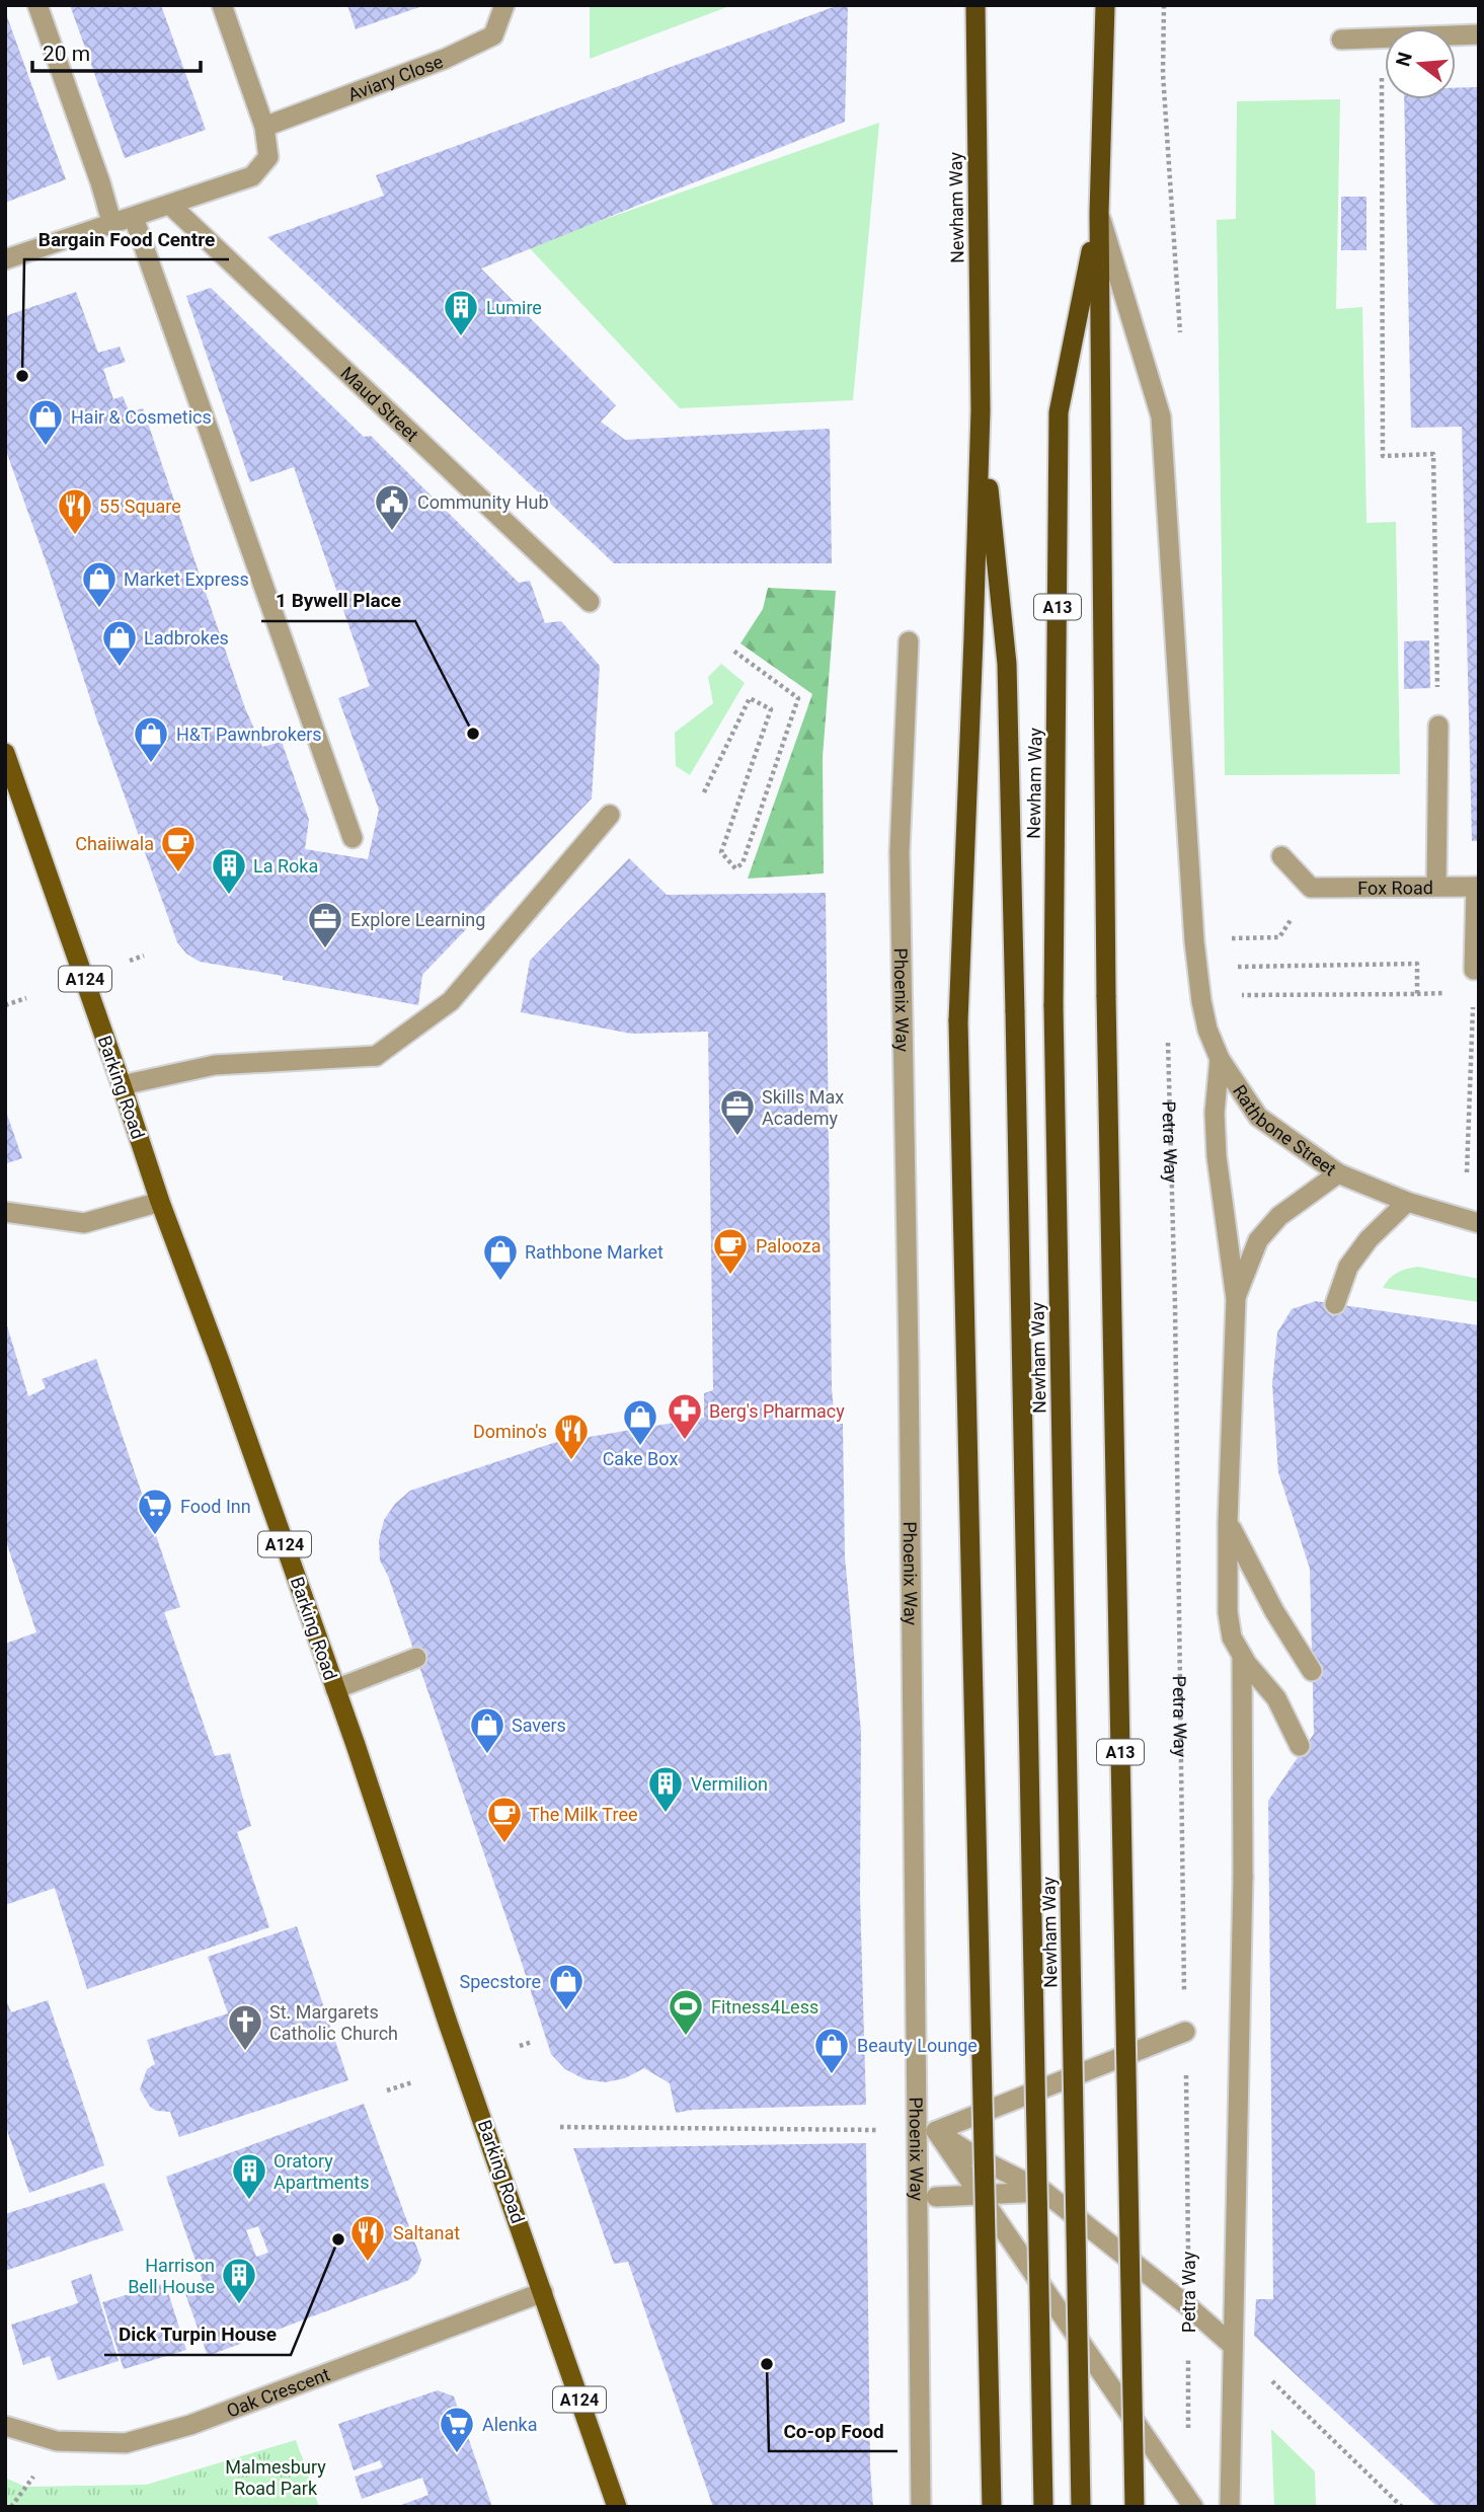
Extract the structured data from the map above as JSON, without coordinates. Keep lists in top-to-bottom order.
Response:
{
  "streets": {
    "highway": ["Newham Way", "A13"],
    "main road": ["A124", "Barking Road"],
    "street": [
      "Aviary Close",
      "Maud Street",
      "Fox Road",
      "Phoenix Way",
      "Rathbone Street",
      "Oak Crescent"
    ],
    "path": ["Petra Way"]
  },
  "crossings": [
    ["Newham Way", "Rathbone Street"],
    ["Barking Road", "Oak Crescent"]
  ],
  "parks": ["Malmesbury Road Park"],
  "places": {
    "building": [
      "Lumire",
      "La Roka",
      "Vermilion",
      "Oratory Apartments",
      "Harrison Bell House"
    ],
    "other": [
      "Bargain Food Centre",
      "1 Bywell Place",
      "Dick Turpin House",
      "Co-op Food"
    ],
    "shop": [
      "Hair & Cosmetics",
      "Market Express",
      "Ladbrokes",
      "H&T Pawnbrokers",
      "Rathbone Market",
      "Cake Box",
      "Savers",
      "Specstore",
      "Beauty Lounge"
    ],
    "public building": ["Community Hub"],
    "restaurant": ["55 Square", "Domino's", "Saltanat"],
    "cafe": ["Chaiiwala", "Palooza", "The Milk Tree"],
    "office": ["Explore Learning", "Skills Max Academy"],
    "pharmacy": ["Berg's Pharmacy"],
    "supermarket": ["Food Inn", "Alenka"],
    "sports": ["Fitness4Less"],
    "church": ["St. Margarets Catholic Church"]
  },
  "scale_bar": "20 m",
  "north": "left"
}
